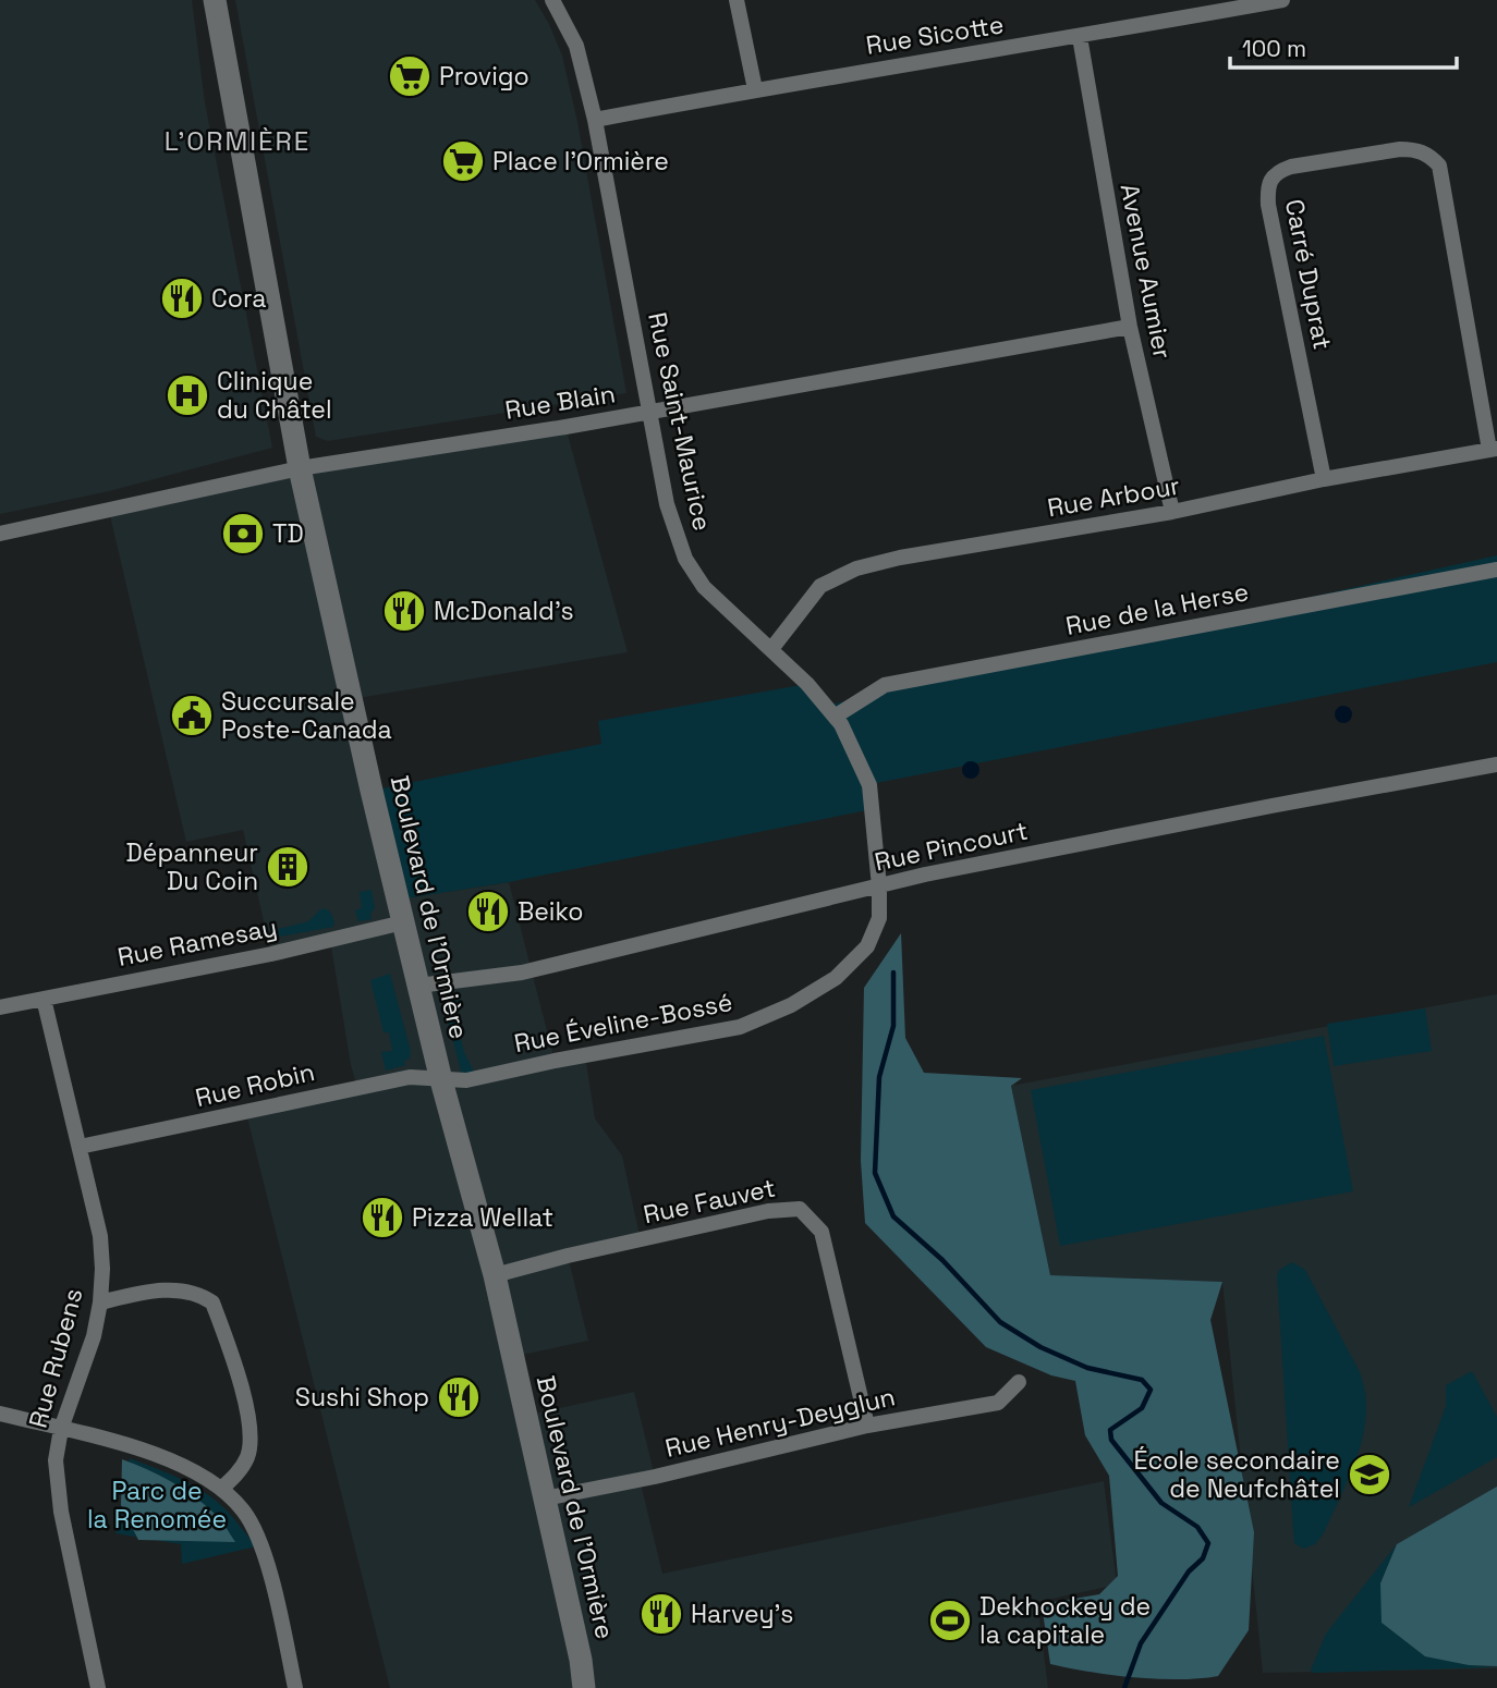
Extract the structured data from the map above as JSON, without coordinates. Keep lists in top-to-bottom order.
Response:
{
  "streets": {
    "main road": ["Boulevard de l'Ormière"],
    "street": [
      "Rue Sicotte",
      "Avenue Aumier",
      "Carré Duprat",
      "Rue Blain",
      "Rue Saint-Maurice",
      "Rue Arbour",
      "Rue de la Herse",
      "Rue Pincourt",
      "Rue Ramesay",
      "Rue Éveline-Bossé",
      "Rue Robin",
      "Rue Fauvet",
      "Rue Rubens",
      "Rue Henry-Deyglun"
    ]
  },
  "crossings": [
    ["Rue Sicotte", "Avenue Aumier"],
    ["Rue Sicotte", "Rue Saint-Maurice"],
    ["Avenue Aumier", "Rue Blain"],
    ["Avenue Aumier", "Rue Arbour"],
    ["Carré Duprat", "Rue Arbour"],
    ["Rue Blain", "Rue Saint-Maurice"],
    ["Rue Blain", "Boulevard de l'Ormière"],
    ["Rue Saint-Maurice", "Rue Arbour"],
    ["Rue Saint-Maurice", "Rue de la Herse"],
    ["Rue Saint-Maurice", "Rue Pincourt"],
    ["Rue Saint-Maurice", "Rue Éveline-Bossé"],
    ["Rue Pincourt", "Boulevard de l'Ormière"],
    ["Rue Pincourt", "Rue Éveline-Bossé"],
    ["Boulevard de l'Ormière", "Rue Ramesay"],
    ["Boulevard de l'Ormière", "Rue Éveline-Bossé"],
    ["Boulevard de l'Ormière", "Rue Robin"],
    ["Boulevard de l'Ormière", "Rue Fauvet"],
    ["Boulevard de l'Ormière", "Rue Henry-Deyglun"],
    ["Rue Ramesay", "Rue Rubens"],
    ["Rue Éveline-Bossé", "Rue Robin"],
    ["Rue Robin", "Rue Rubens"],
    ["Rue Fauvet", "Rue Henry-Deyglun"]
  ],
  "districts": ["L'ORMIÈRE"],
  "parks": ["Parc de la Renomée"],
  "places": {
    "supermarket": ["Provigo", "Place l'Ormière"],
    "restaurant": [
      "Cora",
      "McDonald's",
      "Beiko",
      "Pizza Wellat",
      "Sushi Shop",
      "Harvey's"
    ],
    "hospital": ["Clinique du Châtel"],
    "bank": ["TD"],
    "public building": ["Succursale Poste-Canada"],
    "building": ["Dépanneur Du Coin"],
    "school or university": ["École secondaire de Neufchâtel"],
    "sports": ["Dekhockey de la capitale"]
  },
  "scale_bar": "100 m"
}
